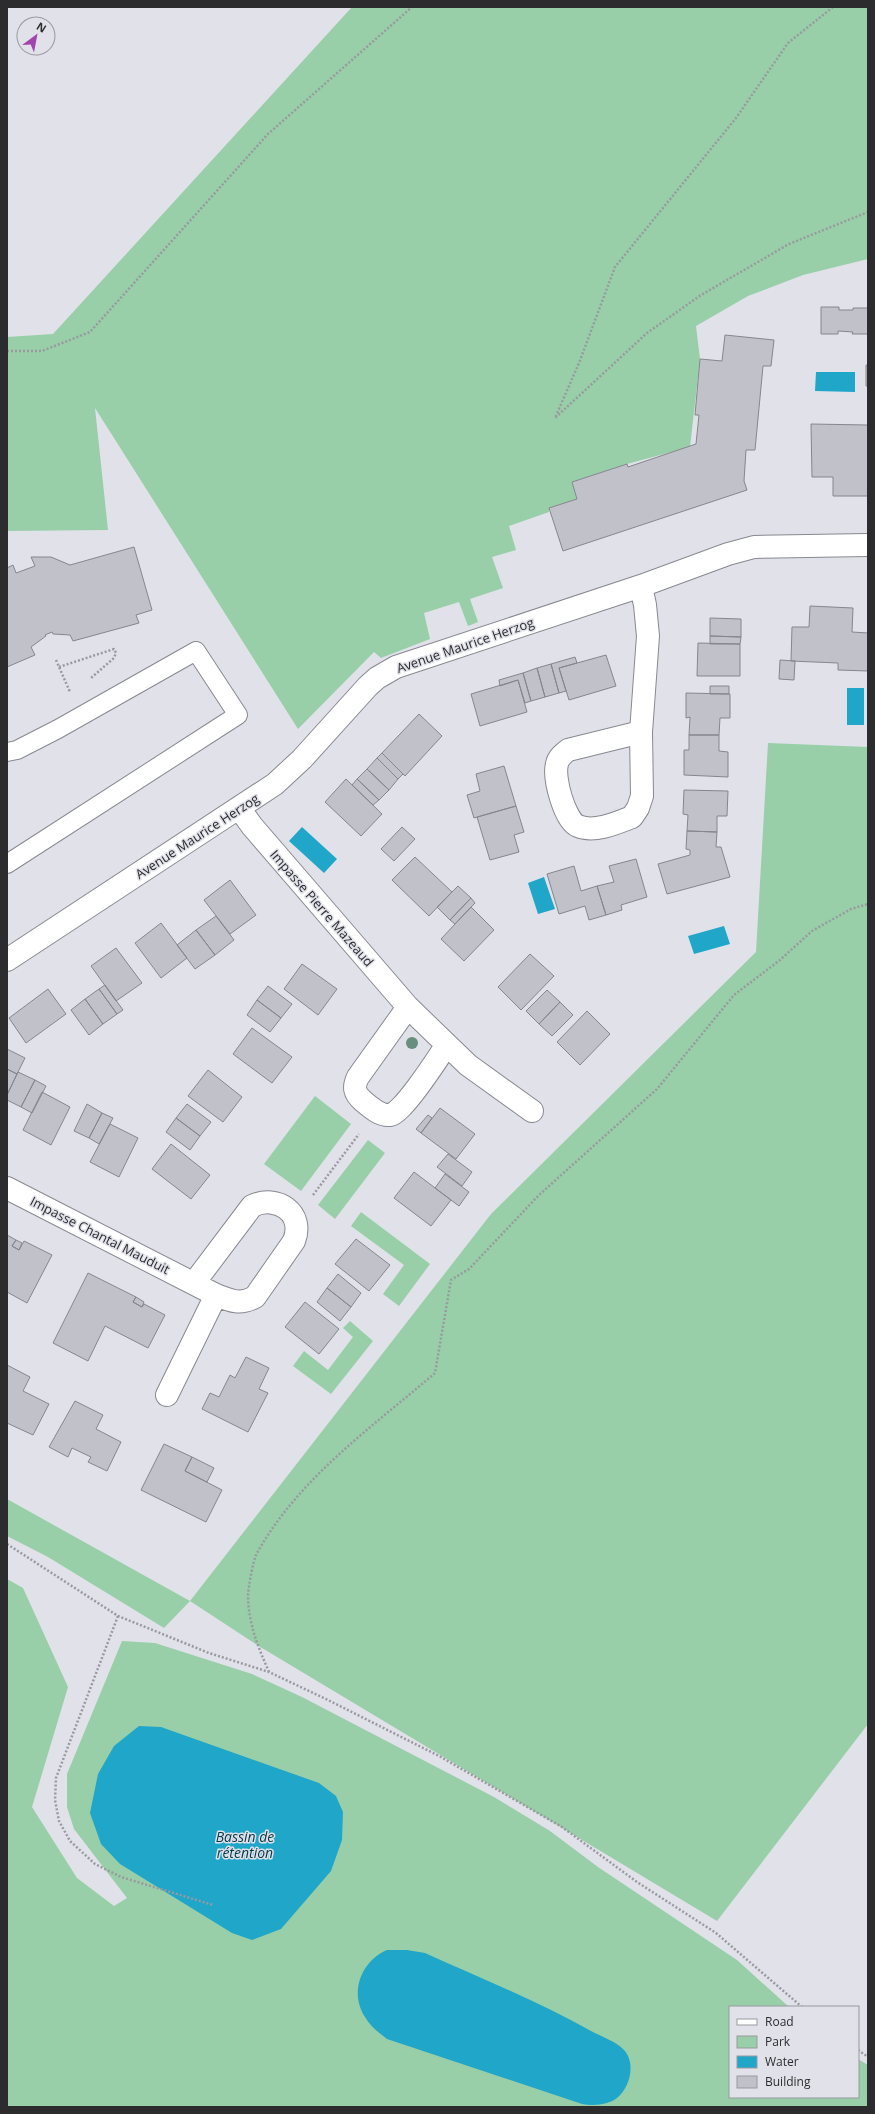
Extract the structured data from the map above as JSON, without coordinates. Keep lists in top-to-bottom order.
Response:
{
  "streets": {
    "street": ["Avenue Maurice Herzog", "Impasse Pierre Mazeaud", "Impasse Chantal Mauduit"]
  },
  "crossings": [
    ["Avenue Maurice Herzog", "Impasse Pierre Mazeaud"]
  ],
  "water": ["Bassin de rétention"],
  "legend": [
    "Road",
    "Park",
    "Water",
    "Building"
  ],
  "north": "top right"
}
